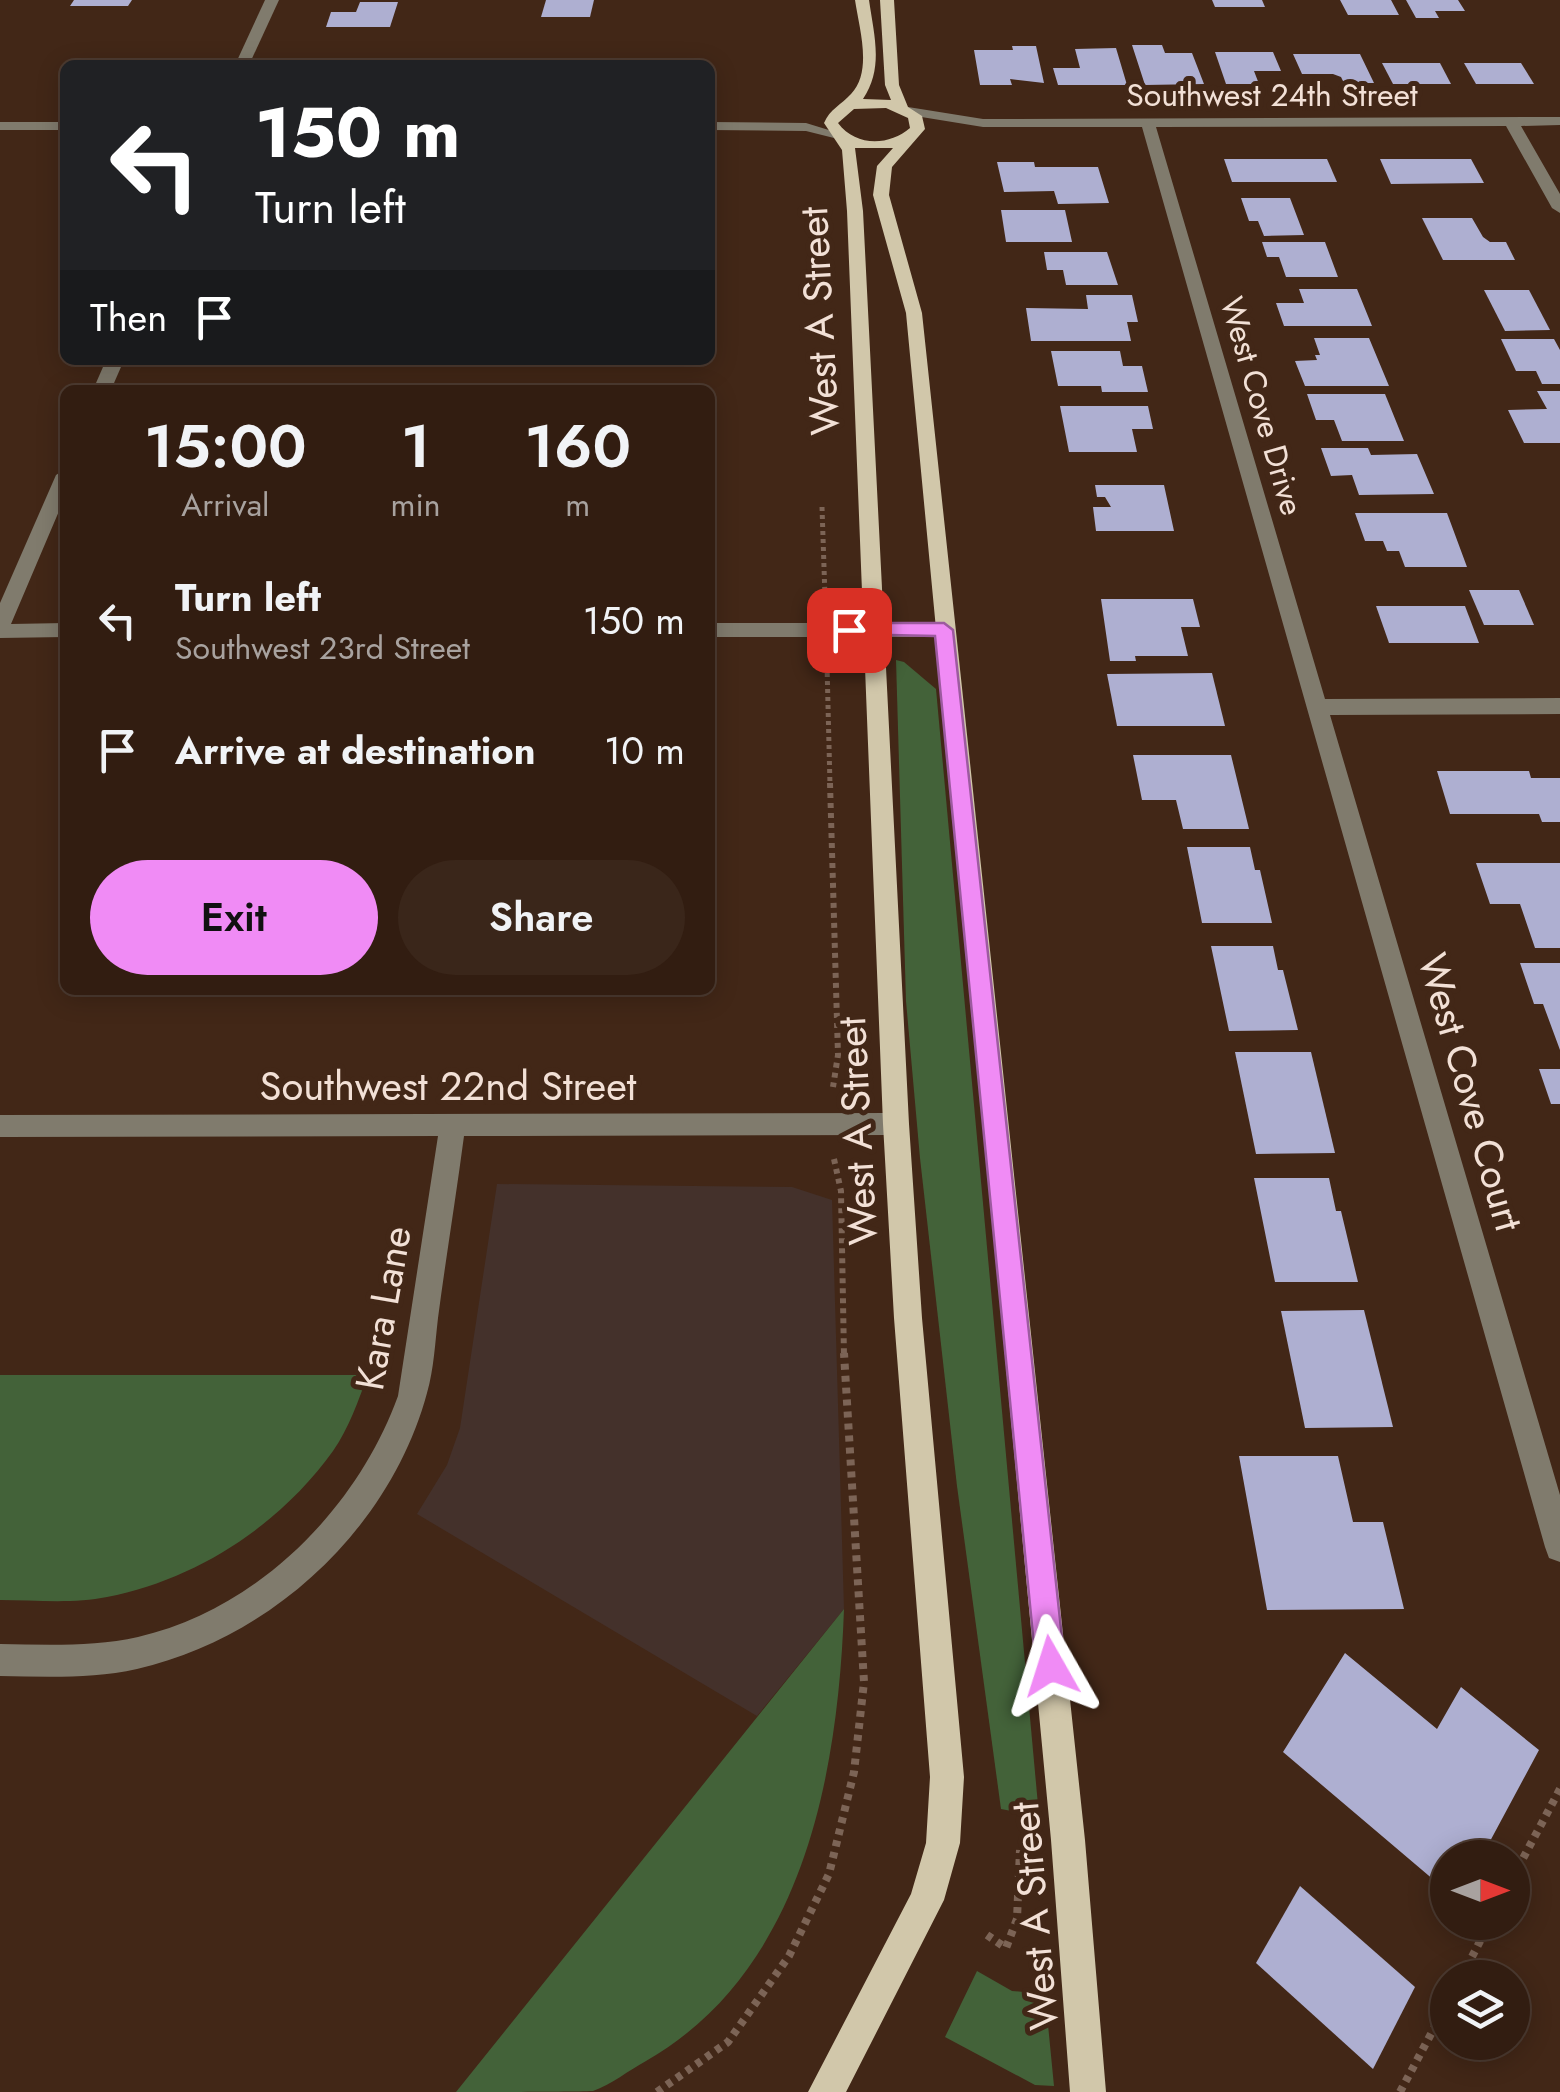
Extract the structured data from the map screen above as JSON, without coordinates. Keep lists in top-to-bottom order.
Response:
{
  "streets": {
    "main road": ["West A Street"],
    "street": [
      "Southwest 24th Street",
      "West Cove Drive",
      "Southwest 22nd Street",
      "West Cove Court",
      "Kara Lane"
    ]
  },
  "crossings": [
    ["Southwest 24th Street", "West A Street"],
    ["Southwest 24th Street", "West Cove Drive"],
    ["West A Street", "Southwest 22nd Street"],
    ["West Cove Drive", "West Cove Court"],
    ["Southwest 22nd Street", "Kara Lane"]
  ],
  "north": "right",
  "page": {
    "turn": ["150 m", "Turn left"],
    "then": "Then",
    "eta": [
      "15:00",
      "Arrival",
      "1",
      "min",
      "160",
      "m"
    ],
    "list": [
      {
        "name": "Turn left",
        "note": "Southwest 23rd Street",
        "value": "150 m"
      },
      {
        "name": "Arrive at destination",
        "value": "10 m"
      }
    ],
    "buttons": ["Exit", "Share"]
  }
}
